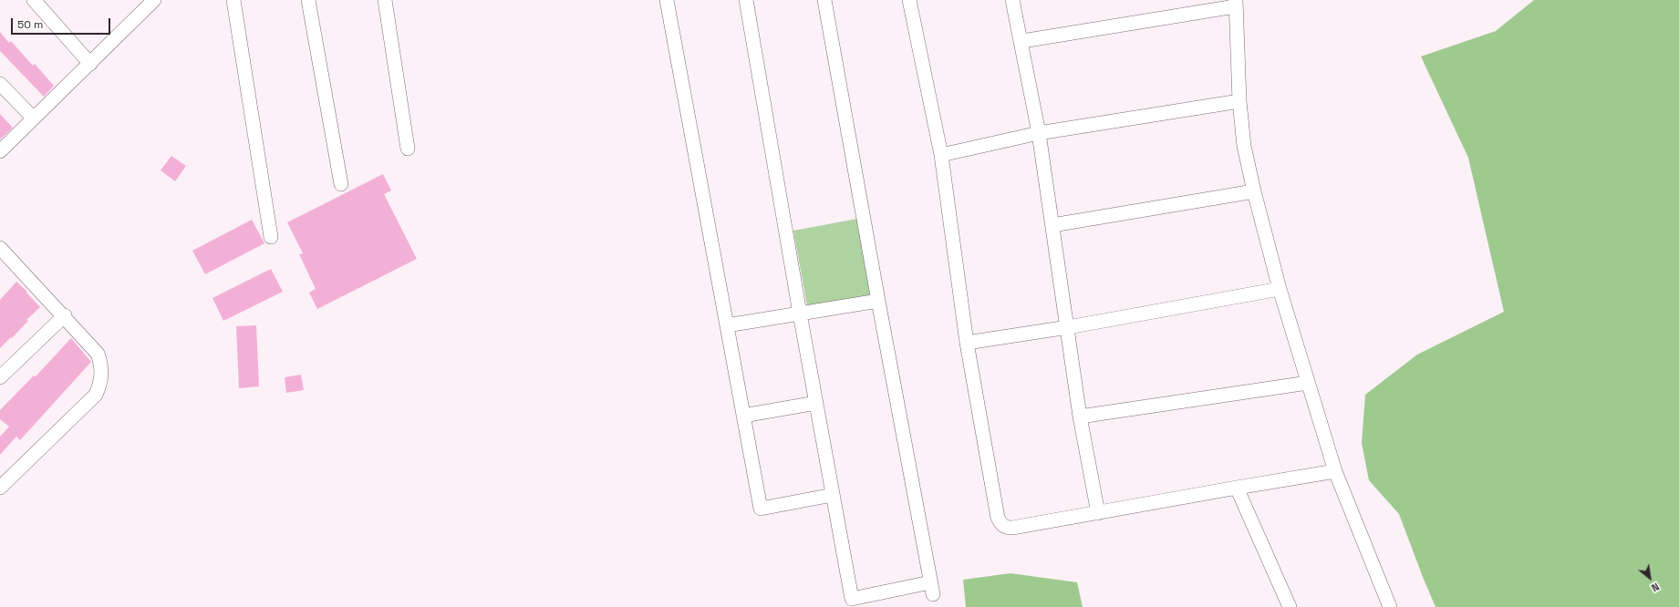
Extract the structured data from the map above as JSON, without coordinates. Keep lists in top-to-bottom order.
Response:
{
  "scale_bar": "50 m",
  "north": "bottom right"
}
